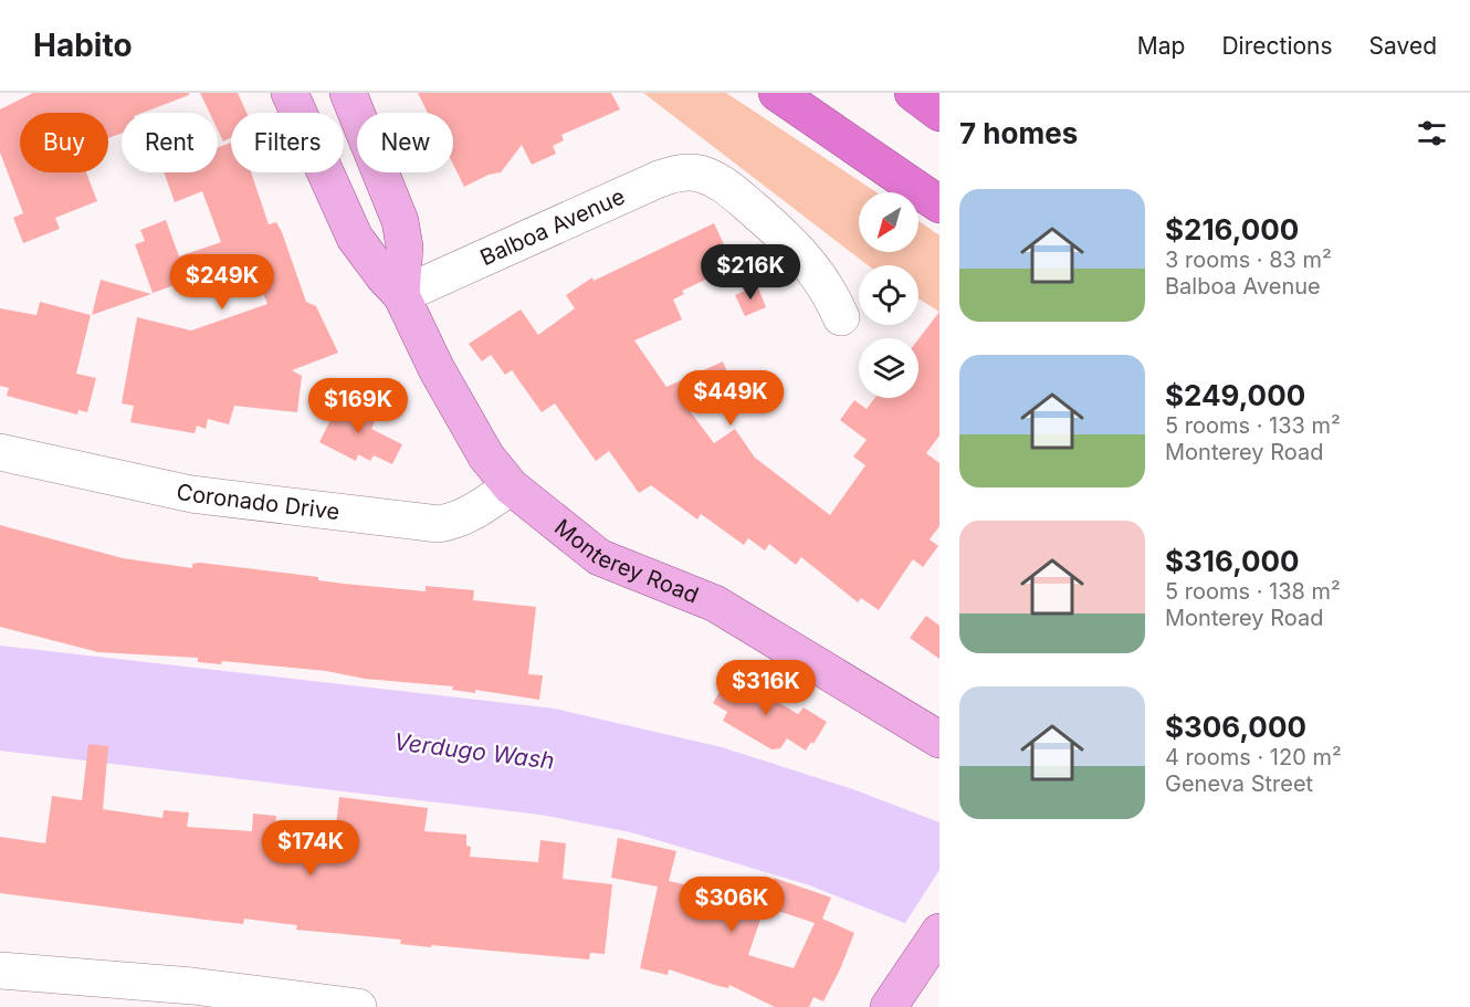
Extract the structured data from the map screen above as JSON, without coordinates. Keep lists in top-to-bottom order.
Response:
{
  "streets": {
    "main road": ["Monterey Road"],
    "street": ["Balboa Avenue", "Coronado Drive"]
  },
  "crossings": [
    ["Balboa Avenue", "Monterey Road"],
    ["Coronado Drive", "Monterey Road"]
  ],
  "water": ["Verdugo Wash"],
  "north": "bottom left",
  "page": {
    "header": "Habito",
    "nav": ["Map", "Directions", "Saved"],
    "heading": "7 homes",
    "chip": [
      "Buy",
      "Rent",
      "Filters",
      "New"
    ],
    "list": [
      {
        "name": "$216,000",
        "note": "3 rooms · 83 m² · Balboa Avenue"
      },
      {
        "name": "$249,000",
        "note": "5 rooms · 133 m² · Monterey Road"
      },
      {
        "name": "$316,000",
        "note": "5 rooms · 138 m² · Monterey Road"
      },
      {
        "name": "$306,000",
        "note": "4 rooms · 120 m² · Geneva Street"
      }
    ],
    "price": [
      "$216K",
      "$249K",
      "$449K",
      "$169K",
      "$316K",
      "$174K",
      "$306K"
    ]
  }
}
